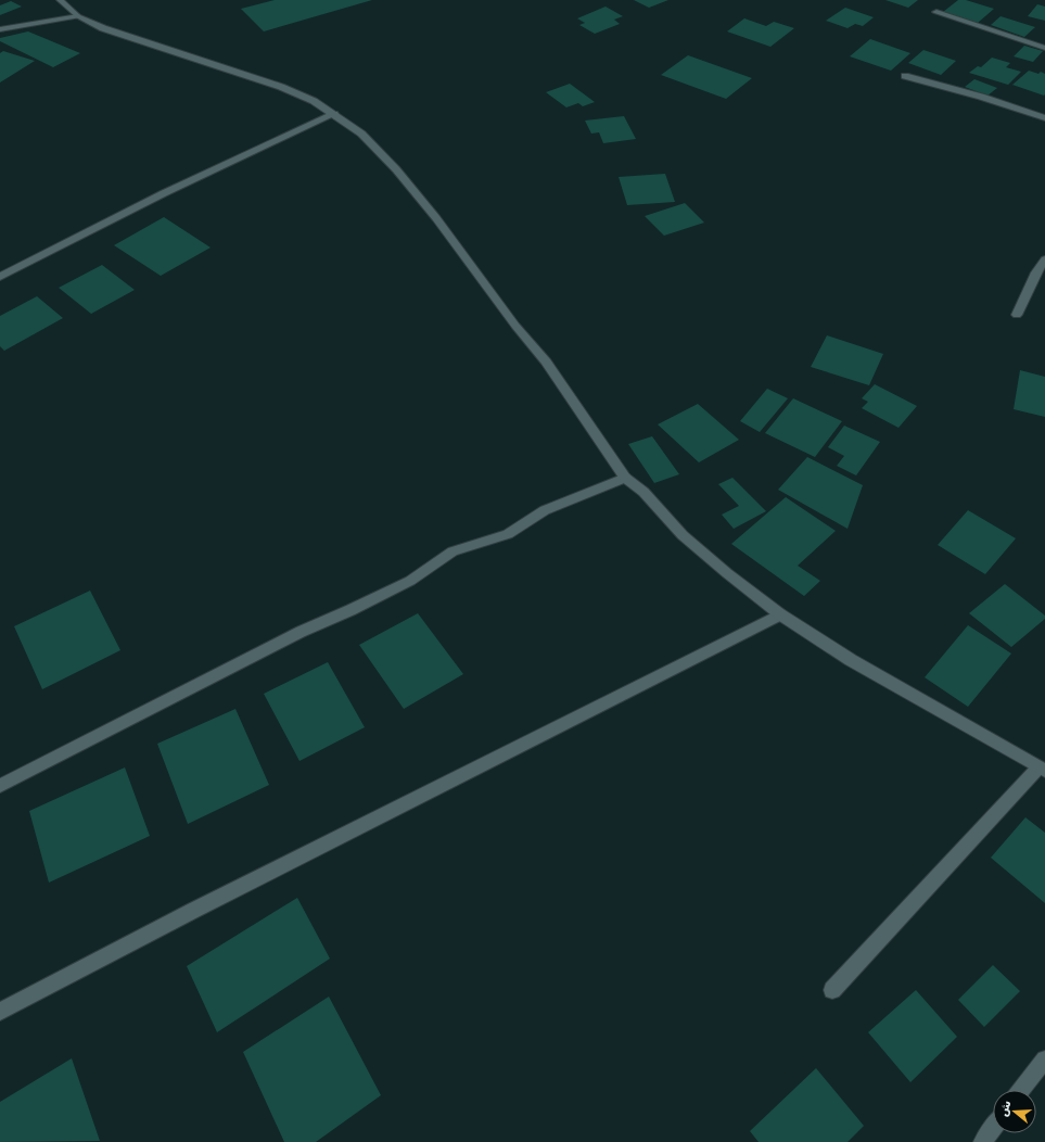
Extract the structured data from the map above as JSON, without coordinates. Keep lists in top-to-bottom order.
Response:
{
  "north": "left"
}
